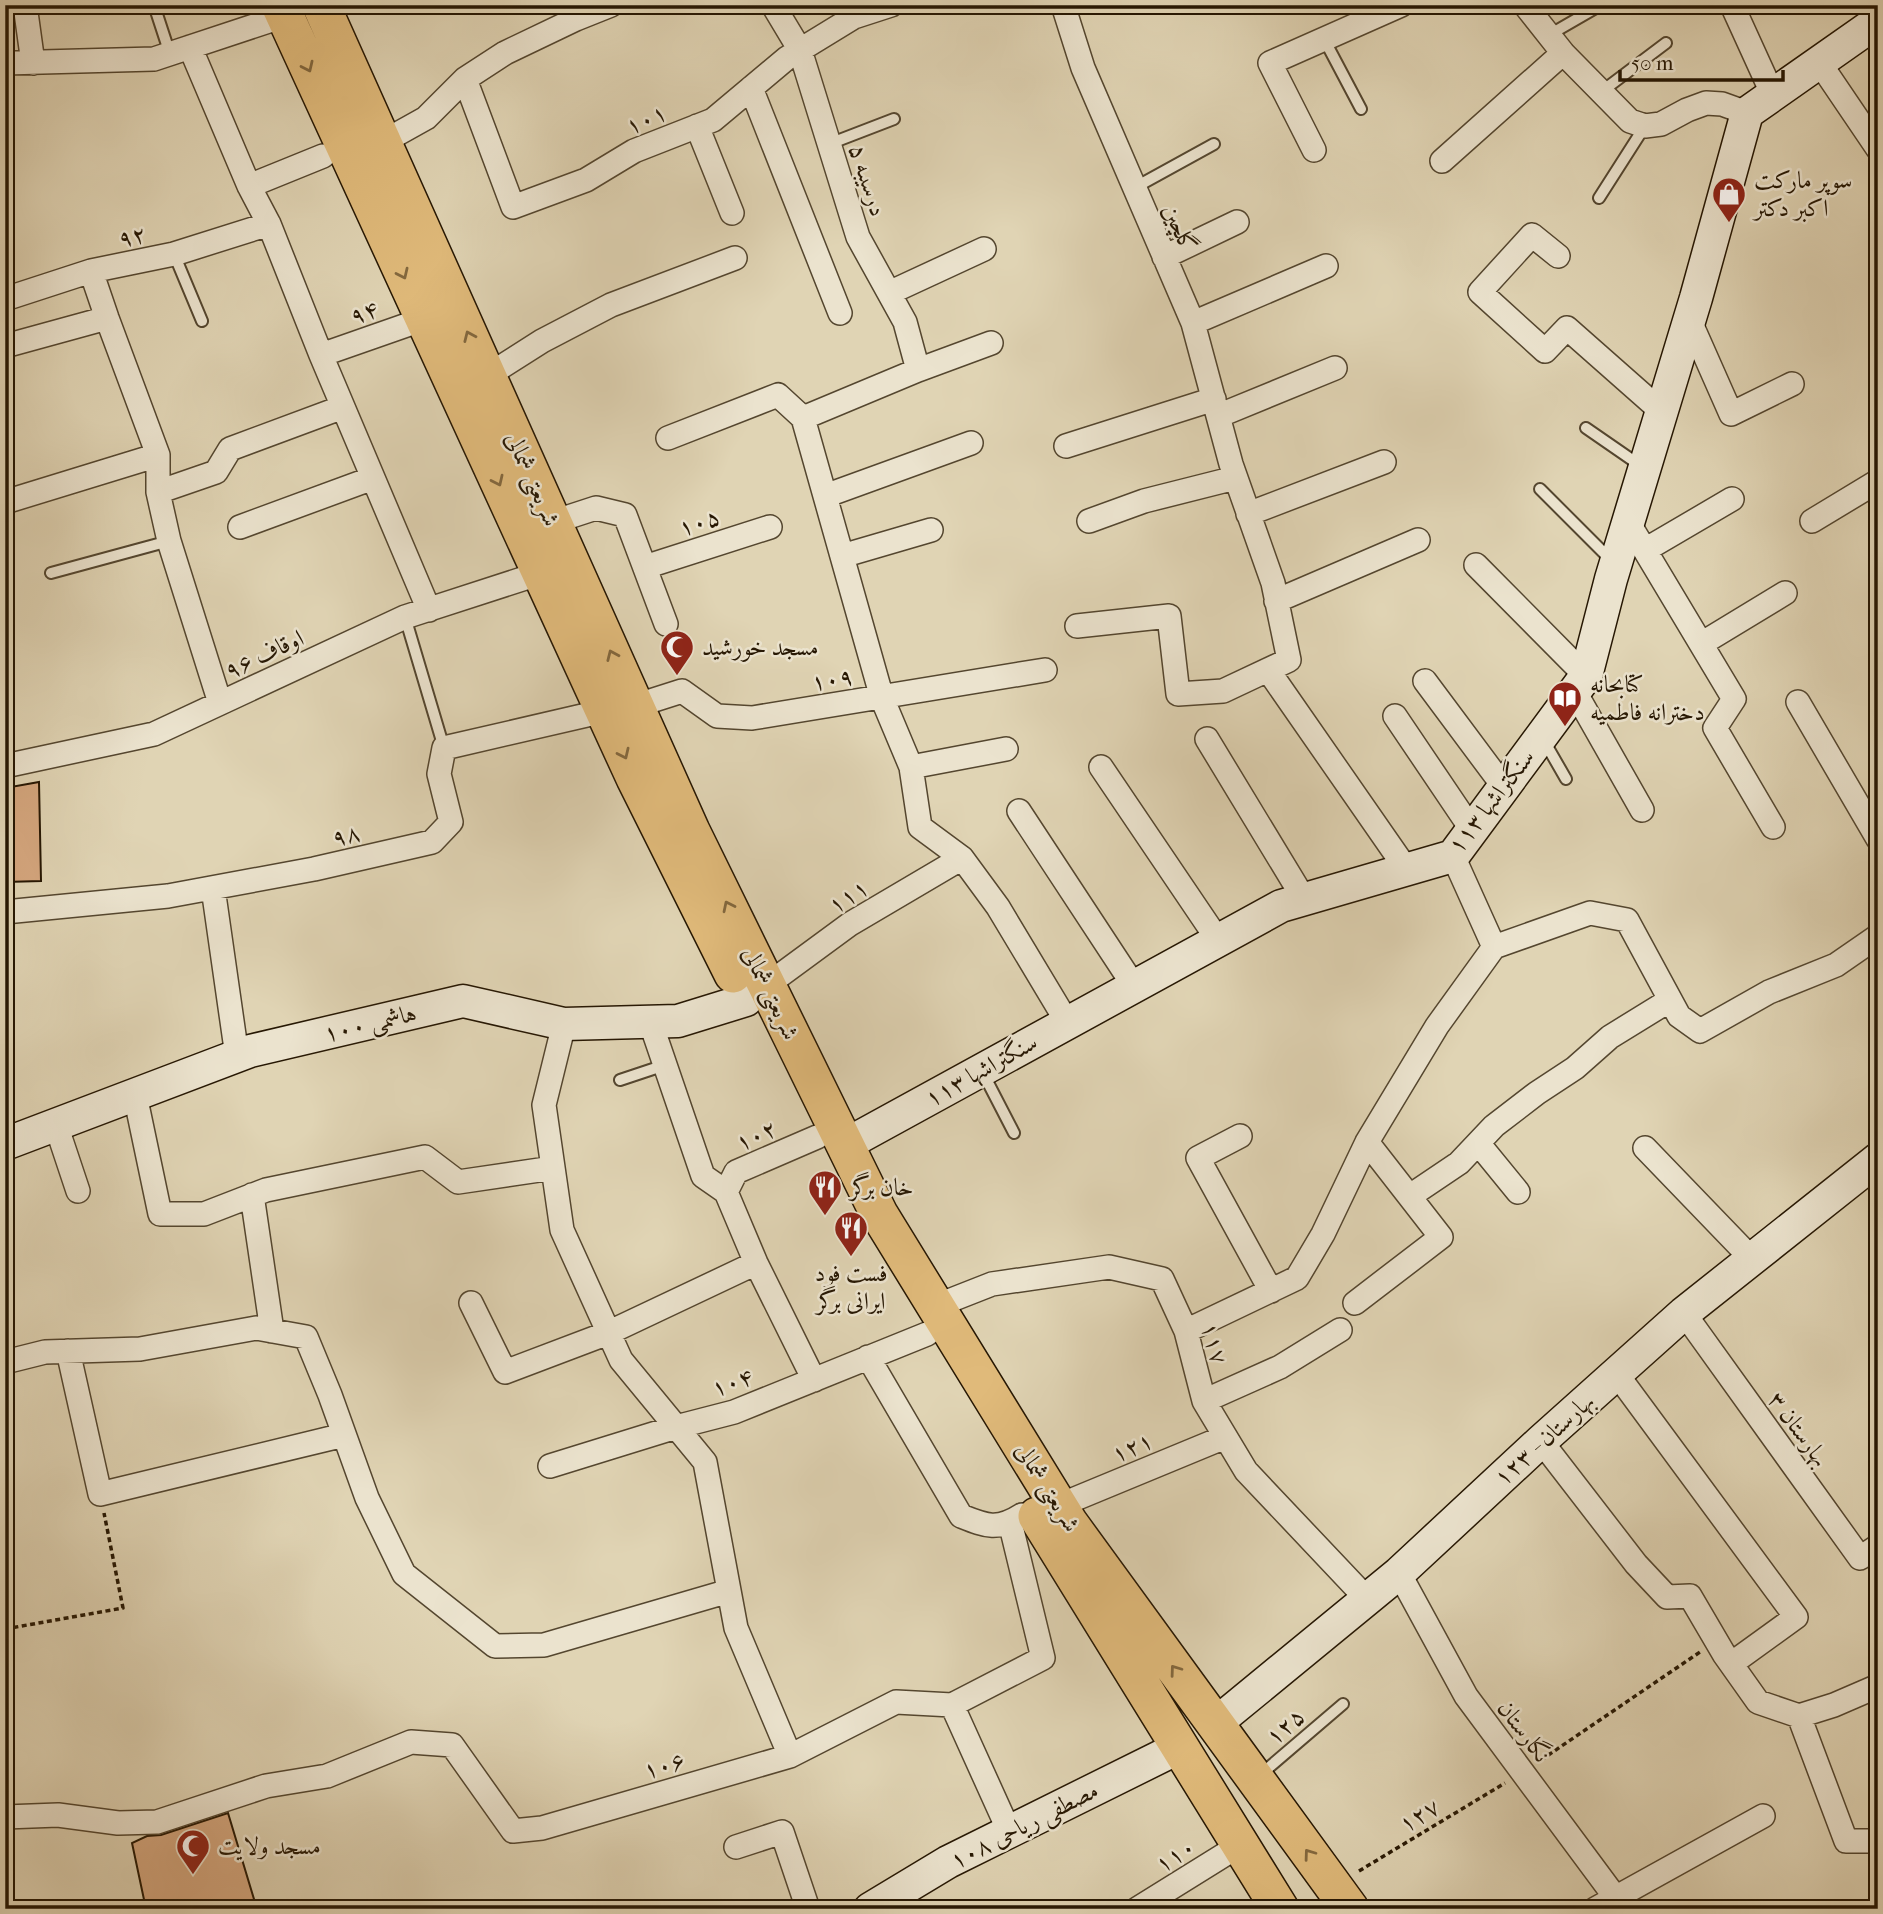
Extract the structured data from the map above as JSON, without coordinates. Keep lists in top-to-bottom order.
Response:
{
  "streets": {
    "main road": ["شریعتی شمالی"],
    "street": [
      "۱۰۱",
      "درسیبه ۵",
      "گلچین",
      "۹۲",
      "۹۴",
      "۱۰۵",
      "اوقاف ۹۶",
      "۱۰۹",
      "سنگتراشها ۱۱۳",
      "۹۸",
      "۱۱۱",
      "هاشمی ۱۰۰",
      "۱۰۲",
      "۱۱۷",
      "۱۰۴",
      "بهارستان ۳",
      "بهارستان - ۱۲۳",
      "۱۲۱",
      "نگارستان",
      "۱۰۶",
      "مصطفی ریاحی ۱۰۸",
      "۱۱۰"
    ],
    "lane": ["۱۲۵"],
    "path": ["۱۲۷"]
  },
  "crossings": [
    ["۱۰۱", "درسیبه ۵"],
    ["۹۴", "شریعتی شمالی"],
    ["شریعتی شمالی", "اوقاف ۹۶"],
    ["شریعتی شمالی", "۱۰۹"],
    ["شریعتی شمالی", "سنگتراشها ۱۱۳"],
    ["شریعتی شمالی", "۱۱۱"],
    ["شریعتی شمالی", "هاشمی ۱۰۰"],
    ["شریعتی شمالی", "۱۰۲"],
    ["شریعتی شمالی", "۱۱۷"],
    ["شریعتی شمالی", "۱۰۴"],
    ["شریعتی شمالی", "بهارستان - ۱۲۳"],
    ["شریعتی شمالی", "۱۲۱"],
    ["شریعتی شمالی", "۱۲۵"],
    ["شریعتی شمالی", "۱۰۶"],
    ["شریعتی شمالی", "۱۲۷"],
    ["شریعتی شمالی", "مصطفی ریاحی ۱۰۸"],
    ["شریعتی شمالی", "۱۱۰"],
    ["سنگتراشها ۱۱۳", "۱۰۲"],
    ["۱۱۱", "هاشمی ۱۰۰"],
    ["۱۱۷", "۱۰۴"],
    ["۱۱۷", "بهارستان - ۱۲۳"],
    ["۱۱۷", "۱۲۱"],
    ["بهارستان ۳", "بهارستان - ۱۲۳"],
    ["بهارستان - ۱۲۳", "نگارستان"],
    ["۱۲۱", "۱۰۶"],
    ["نگارستان", "۱۲۷"]
  ],
  "places": {
    "shop": ["سوپر مارکت اکبر دکتر"],
    "mosque": ["مسجد خورشید", "مسجد ولایت"],
    "library": ["کتابحانه دخترانه فاطمیه"],
    "restaurant": ["خان برگر", "فست فود ایرانی برگر"]
  },
  "scale_bar": "50 m"
}
